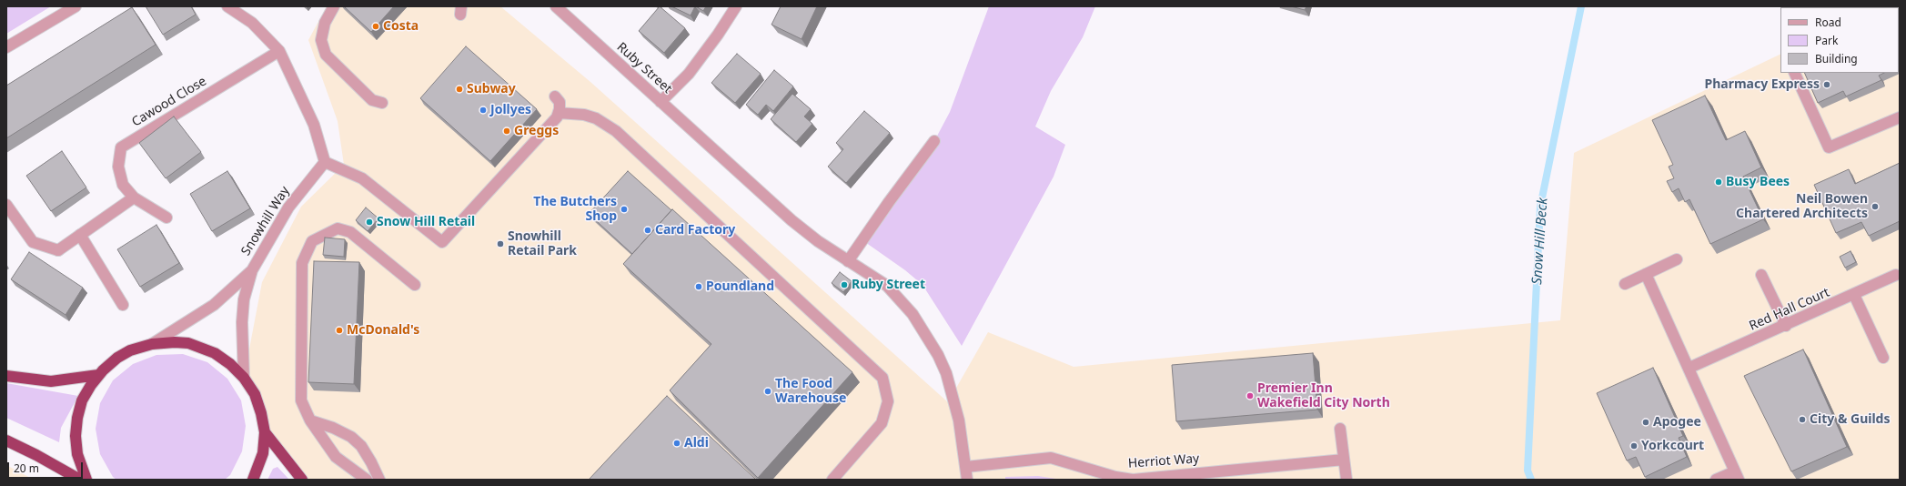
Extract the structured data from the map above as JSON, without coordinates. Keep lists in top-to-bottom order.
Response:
{
  "streets": {
    "street": [
      "Ruby Street",
      "Cawood Close",
      "Snowhill Way",
      "Red Hall Court",
      "Herriot Way"
    ]
  },
  "crossings": [
    ["Ruby Street", "Herriot Way"]
  ],
  "water": ["Snow Hill Beck"],
  "places": [
    "Costa",
    "Pharmacy Express",
    "Subway",
    "Jollyes",
    "Greggs",
    "Busy Bees",
    "Neil Bowen Chartered Architects",
    "The Butchers Shop",
    "Snow Hill Retail",
    "Card Factory",
    "Snowhill Retail Park",
    "Ruby Street",
    "Poundland",
    "McDonald's",
    "The Food Warehouse",
    "Premier Inn Wakefield City North",
    "City & Guilds",
    "Apogee",
    "Aldi",
    "Yorkcourt"
  ],
  "legend": ["Road", "Park", "Building"],
  "scale_bar": "20 m"
}
